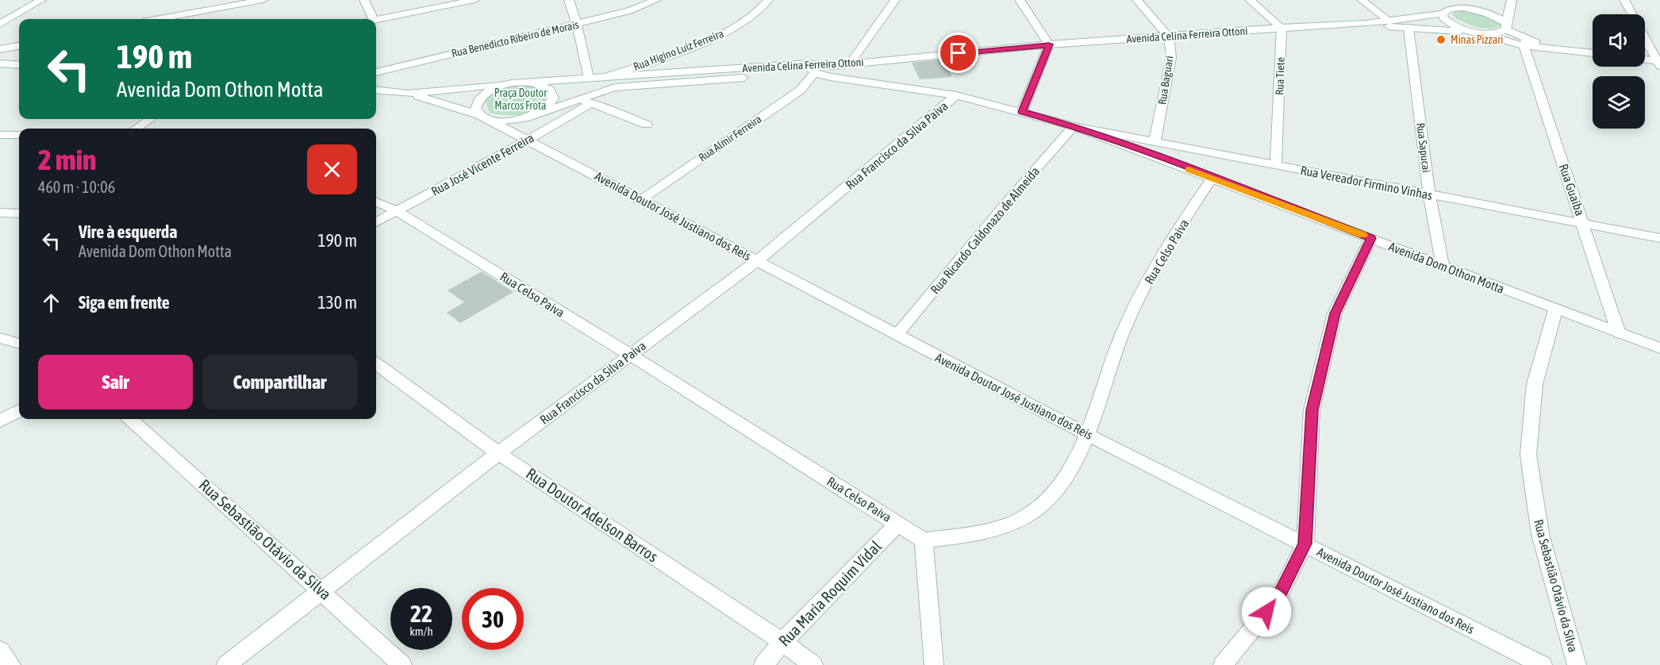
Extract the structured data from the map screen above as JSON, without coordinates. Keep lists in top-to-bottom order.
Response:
{
  "streets": {
    "street": [
      "Avenida Celina Ferreira Ottoni",
      "Rua Benedicto Ribeiro de Morais",
      "Rua Higino Luiz Ferreira",
      "Rua Tiete",
      "Rua Baguari",
      "Rua Almir Ferreira",
      "Rua Francisco da Silva Paiva",
      "Rua Sapucai",
      "Rua José Vicente Ferreira",
      "Rua Vereador Firmino Vinhas",
      "Rua Guaiba",
      "Avenida Doutor José Justiano dos Reis",
      "Rua Ricardo Caldonazo de Almeida",
      "Rua Celso Paiva",
      "Avenida Dom Othon Motta",
      "Rua Doutor Adelson Barros",
      "Rua Sebastião Otávio da Silva",
      "Rua Maria Roquim Vidal"
    ]
  },
  "crossings": [
    ["Avenida Celina Ferreira Ottoni", "Rua Higino Luiz Ferreira"],
    ["Avenida Celina Ferreira Ottoni", "Rua Tiete"],
    ["Avenida Celina Ferreira Ottoni", "Rua Baguari"],
    ["Avenida Celina Ferreira Ottoni", "Rua Sapucai"],
    ["Rua Tiete", "Rua Vereador Firmino Vinhas"],
    ["Rua Baguari", "Rua Vereador Firmino Vinhas"],
    ["Rua Almir Ferreira", "Avenida Doutor José Justiano dos Reis"],
    ["Rua Francisco da Silva Paiva", "Avenida Doutor José Justiano dos Reis"],
    ["Rua Francisco da Silva Paiva", "Rua Celso Paiva"],
    ["Rua Francisco da Silva Paiva", "Rua Doutor Adelson Barros"],
    ["Rua Francisco da Silva Paiva", "Rua Sebastião Otávio da Silva"],
    ["Rua Sapucai", "Rua Vereador Firmino Vinhas"],
    ["Rua Sapucai", "Avenida Dom Othon Motta"],
    ["Rua José Vicente Ferreira", "Avenida Doutor José Justiano dos Reis"],
    ["Rua José Vicente Ferreira", "Rua Celso Paiva"],
    ["Rua Vereador Firmino Vinhas", "Rua Guaiba"],
    ["Rua Vereador Firmino Vinhas", "Rua Ricardo Caldonazo de Almeida"],
    ["Rua Vereador Firmino Vinhas", "Avenida Dom Othon Motta"],
    ["Rua Guaiba", "Avenida Dom Othon Motta"],
    ["Avenida Doutor José Justiano dos Reis", "Rua Ricardo Caldonazo de Almeida"],
    ["Avenida Doutor José Justiano dos Reis", "Rua Celso Paiva"],
    ["Rua Ricardo Caldonazo de Almeida", "Avenida Dom Othon Motta"],
    ["Rua Celso Paiva", "Avenida Dom Othon Motta"],
    ["Rua Celso Paiva", "Rua Maria Roquim Vidal"],
    ["Avenida Dom Othon Motta", "Rua Sebastião Otávio da Silva"],
    ["Rua Doutor Adelson Barros", "Rua Maria Roquim Vidal"]
  ],
  "parks": ["Praça Doutor Marcos Frota"],
  "places": ["Minas Pizzari"],
  "page": {
    "turn": ["190 m", "Avenida Dom Othon Motta"],
    "heading": ["2 min", "460 m · 10:06"],
    "list": [
      {
        "name": "Vire à esquerda",
        "note": "Avenida Dom Othon Motta",
        "value": "190 m"
      },
      {
        "name": "Siga em frente",
        "value": "130 m"
      }
    ],
    "buttons": ["Sair", "Compartilhar"],
    "speed": "22 km/h",
    "limit": "30"
  }
}
